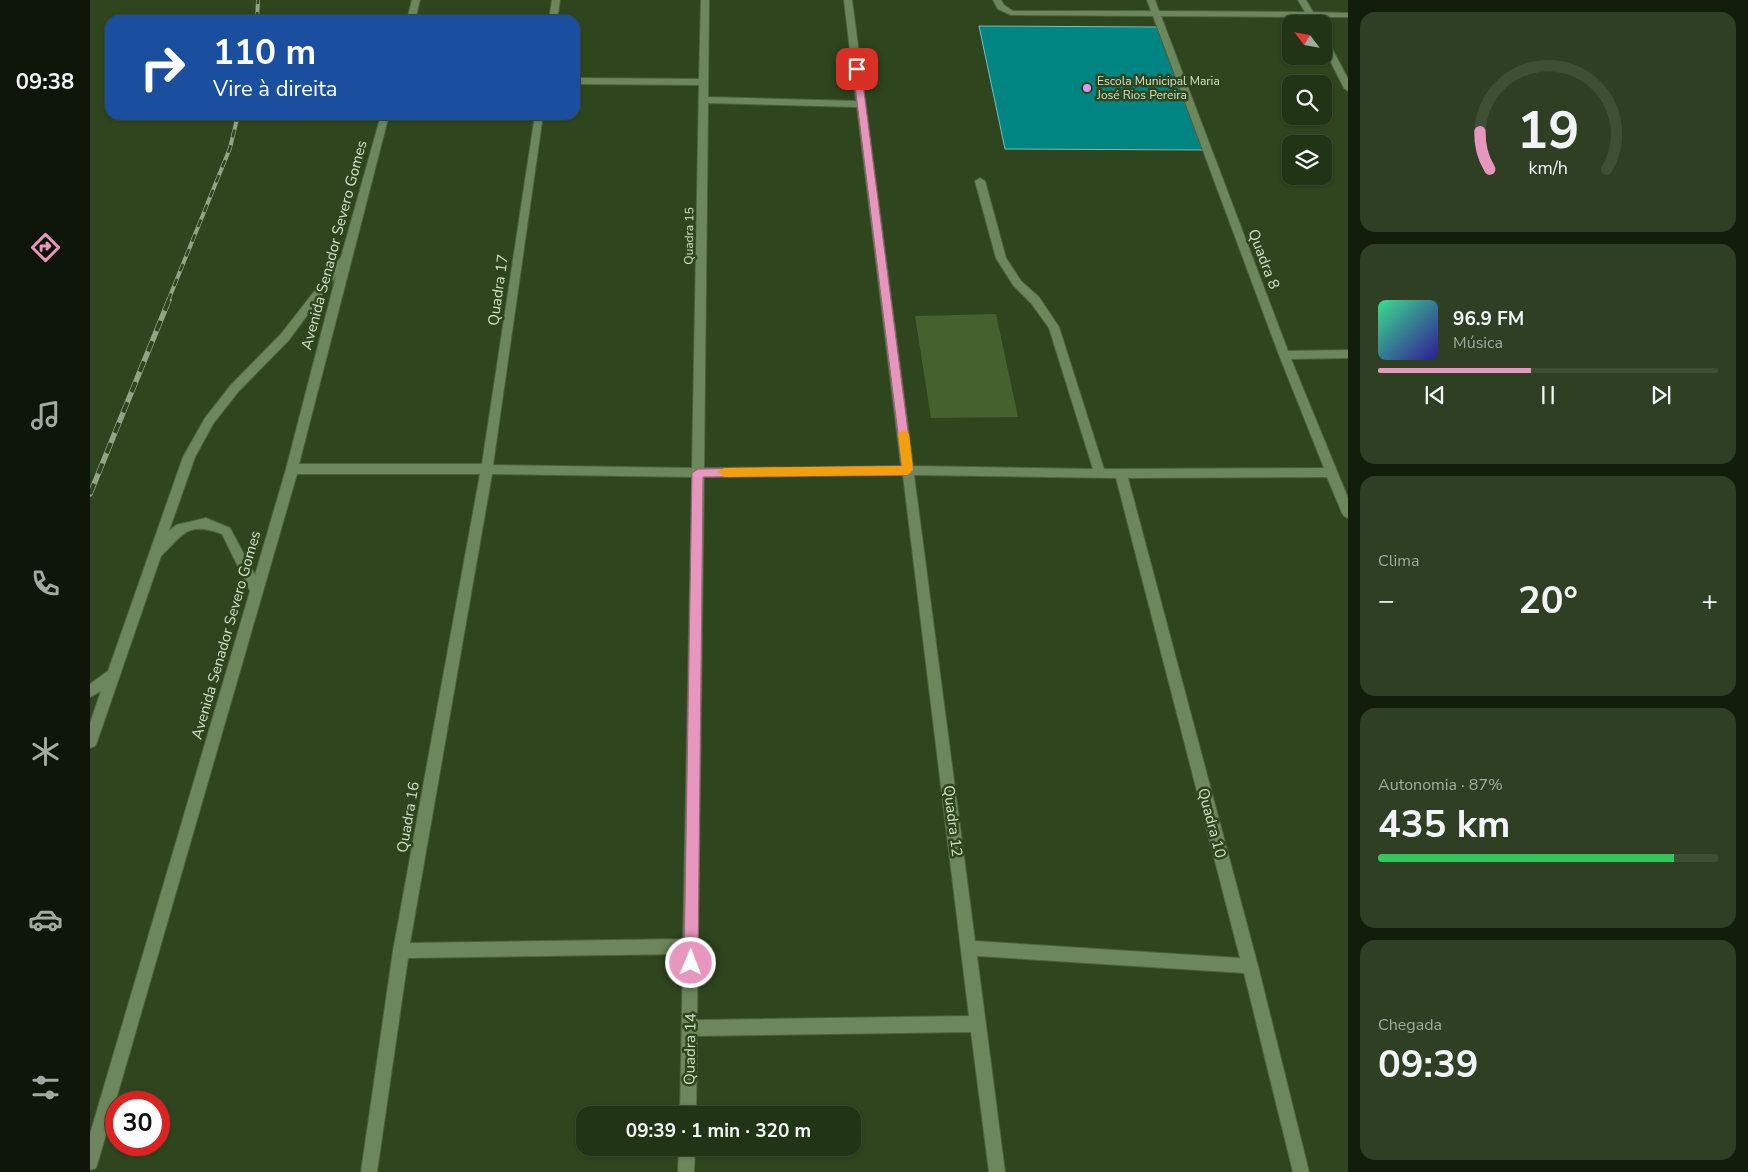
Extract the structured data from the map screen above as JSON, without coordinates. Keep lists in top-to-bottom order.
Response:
{
  "streets": {
    "street": [
      "Quadra 15",
      "Avenida Senador Severo Gomes",
      "Quadra 8",
      "Quadra 17",
      "Quadra 16",
      "Quadra 12",
      "Quadra 10",
      "Quadra 14"
    ]
  },
  "crossings": [
    ["Quadra 15", "Quadra 14"],
    ["Quadra 17", "Quadra 16"]
  ],
  "places": ["Escola Municipal Maria José Rios Pereira"],
  "north": "top left",
  "page": {
    "tabs": "09:38",
    "turn": ["110 m", "Vire à direita"],
    "song": ["96.9 FM", "Música"],
    "tile": [
      "Clima",
      ["Autonomia · 87%", "435 km"],
      ["Chegada", "09:39"]
    ],
    "heat": ["−", "20°", "+"],
    "limit": "30",
    "trip": "09:39 · 1 min · 320 m",
    "gauge": ["19", "km/h"]
  }
}
